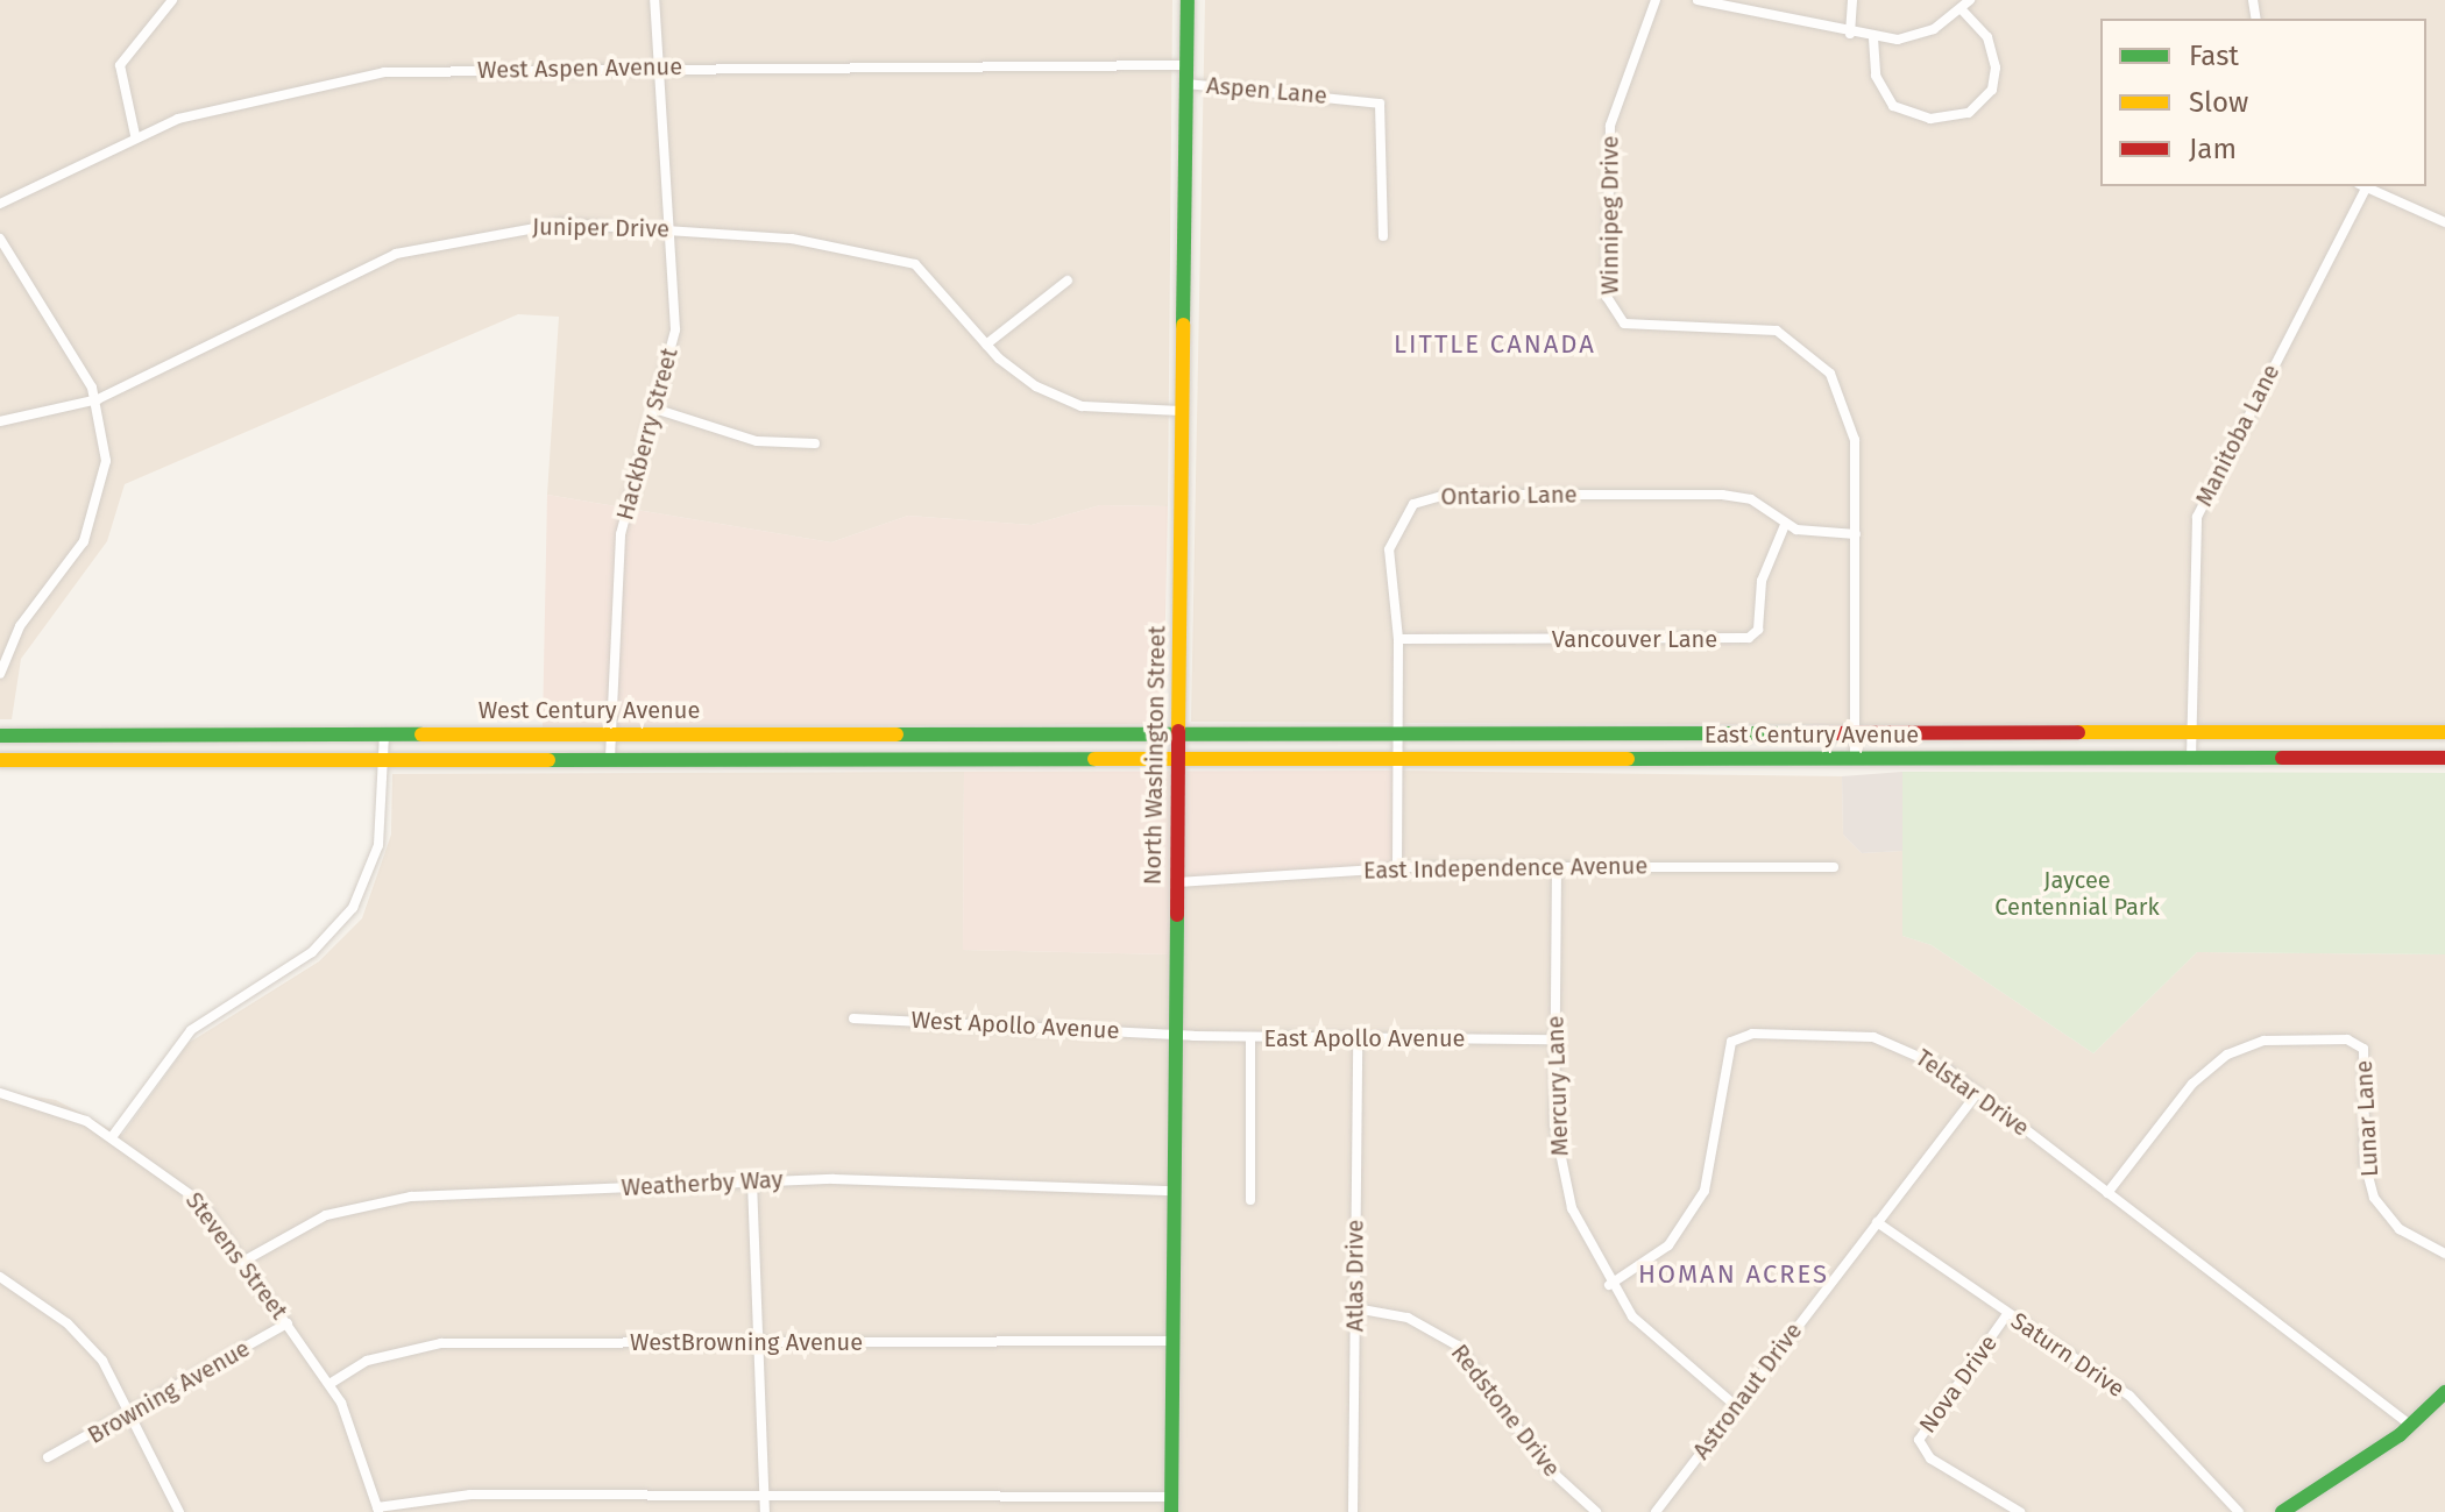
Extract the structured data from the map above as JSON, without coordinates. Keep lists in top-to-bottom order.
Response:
{
  "streets": {
    "main road": ["West Century Avenue", "East Century Avenue", "North Washington Street"],
    "street": [
      "West Aspen Avenue",
      "Aspen Lane",
      "Winnipeg Drive",
      "Juniper Drive",
      "Hackberry Street",
      "Manitoba Lane",
      "Ontario Lane",
      "Vancouver Lane",
      "East Independence Avenue",
      "West Apollo Avenue",
      "East Apollo Avenue",
      "Mercury Lane",
      "Telstar Drive",
      "Lunar Lane",
      "Weatherby Way",
      "Stevens Street",
      "Atlas Drive",
      "WestBrowning Avenue",
      "Saturn Drive",
      "Nova Drive",
      "Astronaut Drive",
      "Browning Avenue",
      "Redstone Drive"
    ]
  },
  "crossings": [
    ["West Aspen Avenue", "Hackberry Street"],
    ["West Aspen Avenue", "North Washington Street"],
    ["Aspen Lane", "North Washington Street"],
    ["Winnipeg Drive", "Ontario Lane"],
    ["Winnipeg Drive", "East Century Avenue"],
    ["Juniper Drive", "Hackberry Street"],
    ["Juniper Drive", "North Washington Street"],
    ["Hackberry Street", "West Century Avenue"],
    ["Manitoba Lane", "East Century Avenue"],
    ["Ontario Lane", "Vancouver Lane"],
    ["Ontario Lane", "East Century Avenue"],
    ["Ontario Lane", "East Independence Avenue"],
    ["West Century Avenue", "East Century Avenue"],
    ["West Century Avenue", "North Washington Street"],
    ["East Century Avenue", "North Washington Street"],
    ["North Washington Street", "East Independence Avenue"],
    ["North Washington Street", "West Apollo Avenue"],
    ["North Washington Street", "East Apollo Avenue"],
    ["North Washington Street", "Weatherby Way"],
    ["North Washington Street", "WestBrowning Avenue"],
    ["East Independence Avenue", "Mercury Lane"],
    ["West Apollo Avenue", "East Apollo Avenue"],
    ["East Apollo Avenue", "Mercury Lane"],
    ["East Apollo Avenue", "Atlas Drive"],
    ["Mercury Lane", "Telstar Drive"],
    ["Mercury Lane", "Astronaut Drive"],
    ["Telstar Drive", "Lunar Lane"],
    ["Telstar Drive", "Astronaut Drive"],
    ["Weatherby Way", "Stevens Street"],
    ["Stevens Street", "WestBrowning Avenue"],
    ["Stevens Street", "Browning Avenue"],
    ["Atlas Drive", "Redstone Drive"],
    ["Saturn Drive", "Nova Drive"],
    ["Saturn Drive", "Astronaut Drive"]
  ],
  "districts": ["LITTLE CANADA", "HOMAN ACRES"],
  "parks": ["Jaycee Centennial Park"],
  "legend": ["Fast", "Slow", "Jam"]
}
